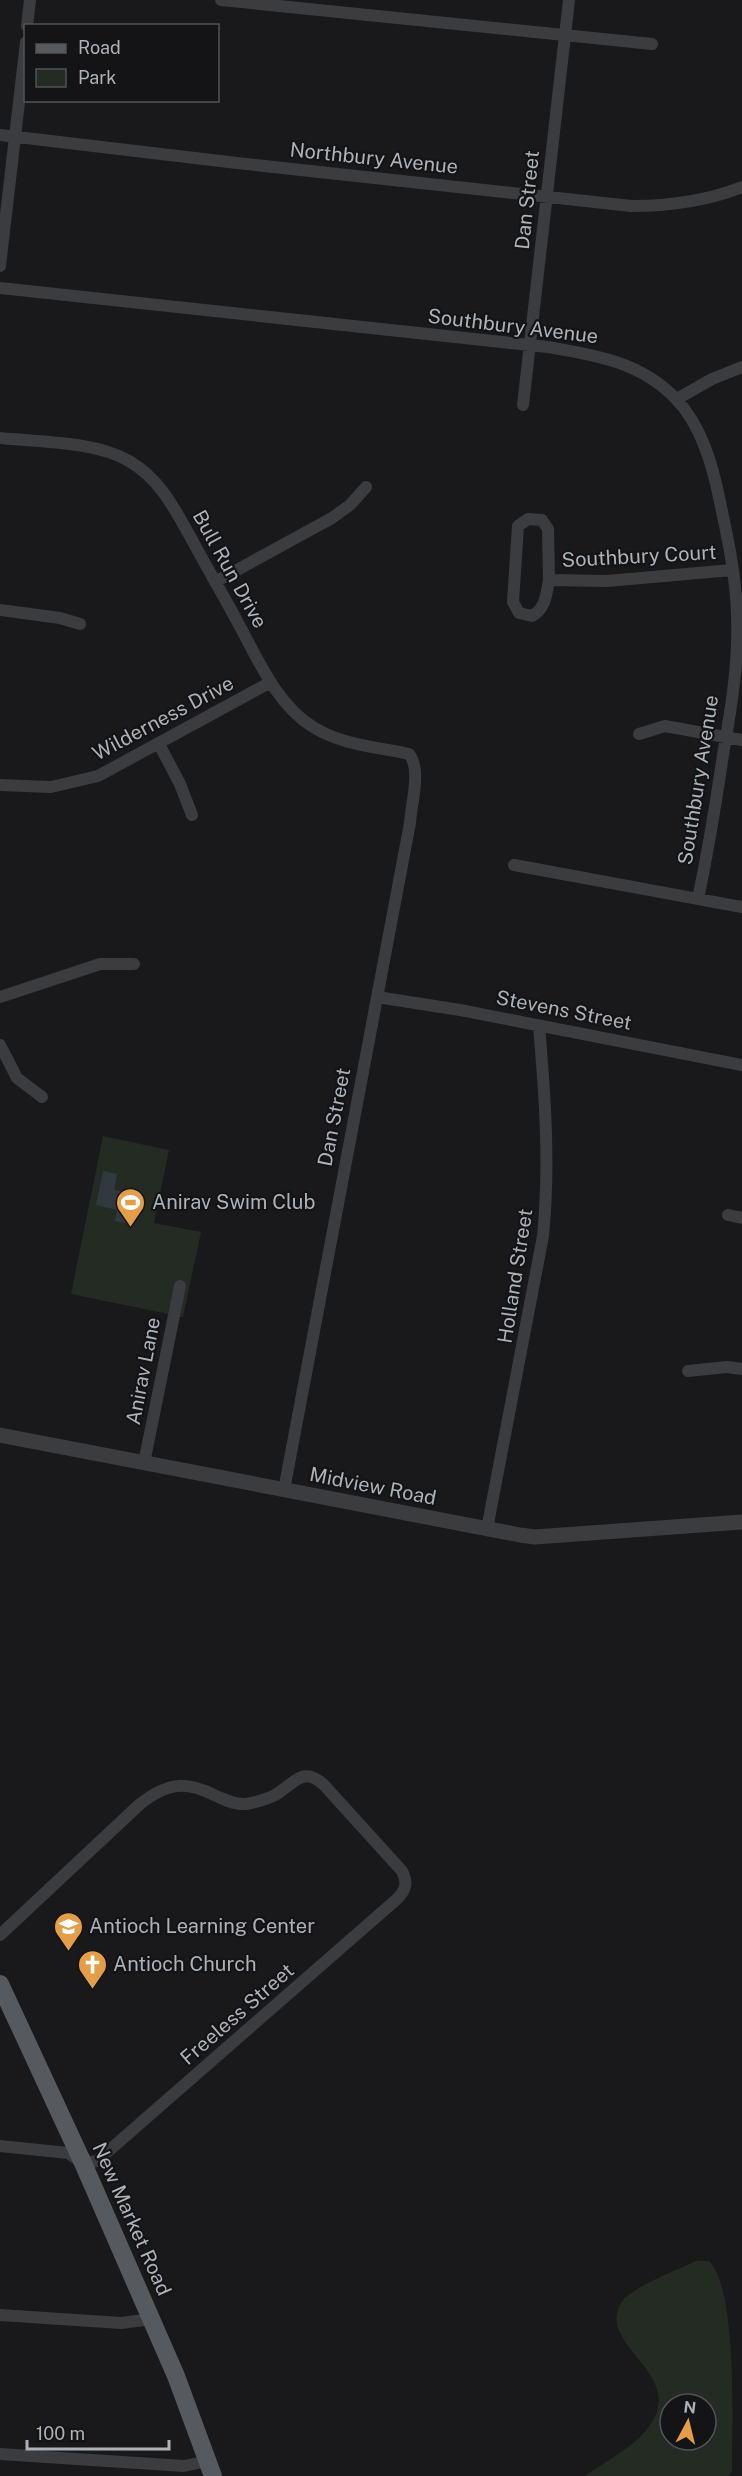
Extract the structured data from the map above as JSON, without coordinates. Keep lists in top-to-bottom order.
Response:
{
  "streets": {
    "main road": ["New Market Road"],
    "street": [
      "Northbury Avenue",
      "Dan Street",
      "Southbury Avenue",
      "Southbury Court",
      "Bull Run Drive",
      "Wilderness Drive",
      "Stevens Street",
      "Holland Street",
      "Anirav Lane",
      "Midview Road",
      "Freeless Street"
    ]
  },
  "crossings": [
    ["Northbury Avenue", "Dan Street"],
    ["Dan Street", "Southbury Avenue"],
    ["Dan Street", "Bull Run Drive"],
    ["Dan Street", "Stevens Street"],
    ["Dan Street", "Midview Road"],
    ["Southbury Avenue", "Southbury Court"],
    ["Bull Run Drive", "Wilderness Drive"],
    ["Stevens Street", "Holland Street"],
    ["Holland Street", "Midview Road"],
    ["Anirav Lane", "Midview Road"],
    ["Freeless Street", "New Market Road"]
  ],
  "places": {
    "sports": ["Anirav Swim Club"],
    "school or university": ["Antioch Learning Center"],
    "church": ["Antioch Church"]
  },
  "legend": ["Road", "Park"],
  "scale_bar": "100 m",
  "north": "top"
}
